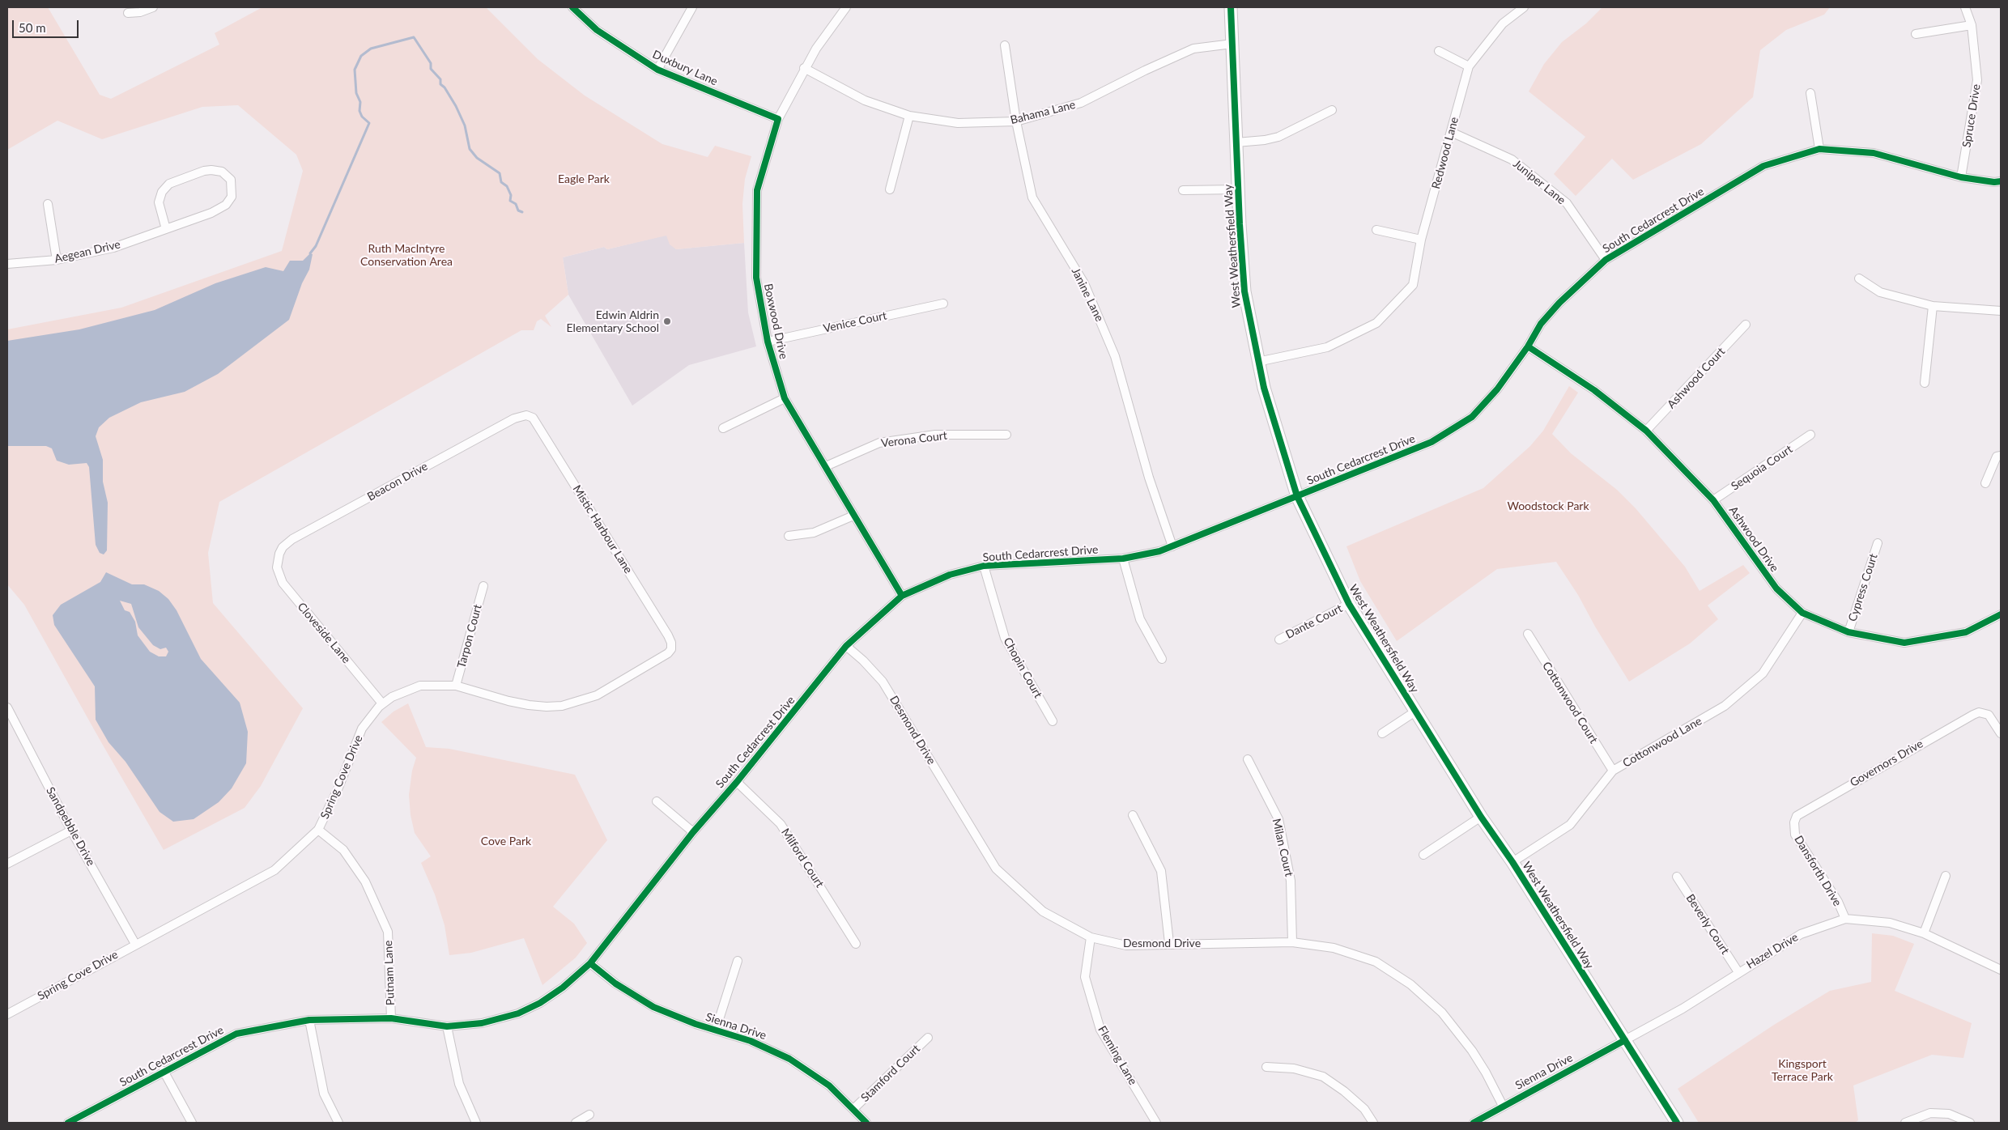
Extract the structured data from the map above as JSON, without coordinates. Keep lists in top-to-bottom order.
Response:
{
  "streets": {
    "street": [
      "Duxbury Lane",
      "Bahama Lane",
      "Spruce Drive",
      "Redwood Lane",
      "Juniper Lane",
      "South Cedarcrest Drive",
      "West Weathersfield Way",
      "Aegean Drive",
      "Janine Lane",
      "Boxwood Drive",
      "Venice Court",
      "Ashwood Court",
      "Verona Court",
      "Sequoia Court",
      "Beacon Drive",
      "Mistic Harbour Lane",
      "Ashwood Drive",
      "Cypress Court",
      "Dante Court",
      "Cloveside Lane",
      "Tarpon Court",
      "Chopin Court",
      "Cottonwood Court",
      "Desmond Drive",
      "Cottonwood Lane",
      "Governors Drive",
      "Spring Cove Drive",
      "Sandpebble Drive",
      "Milan Court",
      "Milford Court",
      "Dansforth Drive",
      "Beverly Court",
      "Hazel Drive",
      "Putnam Lane",
      "Sienna Drive",
      "Fleming Lane",
      "Stamford Court"
    ]
  },
  "crossings": [
    ["Duxbury Lane", "Boxwood Drive"],
    ["Bahama Lane", "West Weathersfield Way"],
    ["Bahama Lane", "Janine Lane"],
    ["Bahama Lane", "Boxwood Drive"],
    ["Spruce Drive", "South Cedarcrest Drive"],
    ["Redwood Lane", "Juniper Lane"],
    ["Redwood Lane", "West Weathersfield Way"],
    ["Juniper Lane", "South Cedarcrest Drive"],
    ["South Cedarcrest Drive", "West Weathersfield Way"],
    ["South Cedarcrest Drive", "Janine Lane"],
    ["South Cedarcrest Drive", "Boxwood Drive"],
    ["South Cedarcrest Drive", "Ashwood Drive"],
    ["South Cedarcrest Drive", "Chopin Court"],
    ["South Cedarcrest Drive", "Desmond Drive"],
    ["South Cedarcrest Drive", "Milford Court"],
    ["South Cedarcrest Drive", "Putnam Lane"],
    ["South Cedarcrest Drive", "Sienna Drive"],
    ["West Weathersfield Way", "Dante Court"],
    ["West Weathersfield Way", "Cottonwood Lane"],
    ["West Weathersfield Way", "Hazel Drive"],
    ["West Weathersfield Way", "Sienna Drive"],
    ["Boxwood Drive", "Venice Court"],
    ["Boxwood Drive", "Verona Court"],
    ["Ashwood Court", "Ashwood Drive"],
    ["Sequoia Court", "Ashwood Drive"],
    ["Beacon Drive", "Mistic Harbour Lane"],
    ["Beacon Drive", "Cloveside Lane"],
    ["Mistic Harbour Lane", "Spring Cove Drive"],
    ["Ashwood Drive", "Cypress Court"],
    ["Ashwood Drive", "Cottonwood Lane"],
    ["Cloveside Lane", "Spring Cove Drive"],
    ["Tarpon Court", "Spring Cove Drive"],
    ["Cottonwood Court", "Cottonwood Lane"],
    ["Desmond Drive", "Milan Court"],
    ["Desmond Drive", "Sienna Drive"],
    ["Desmond Drive", "Fleming Lane"],
    ["Governors Drive", "Dansforth Drive"],
    ["Spring Cove Drive", "Sandpebble Drive"],
    ["Spring Cove Drive", "Putnam Lane"],
    ["Dansforth Drive", "Hazel Drive"],
    ["Beverly Court", "Hazel Drive"],
    ["Hazel Drive", "Sienna Drive"],
    ["Sienna Drive", "Stamford Court"]
  ],
  "parks": [
    "Eagle Park",
    "Ruth MacIntyre Conservation Area",
    "Woodstock Park",
    "Cove Park",
    "Kingsport Terrace Park"
  ],
  "places": ["Edwin Aldrin Elementary School"],
  "scale_bar": "50 m"
}
